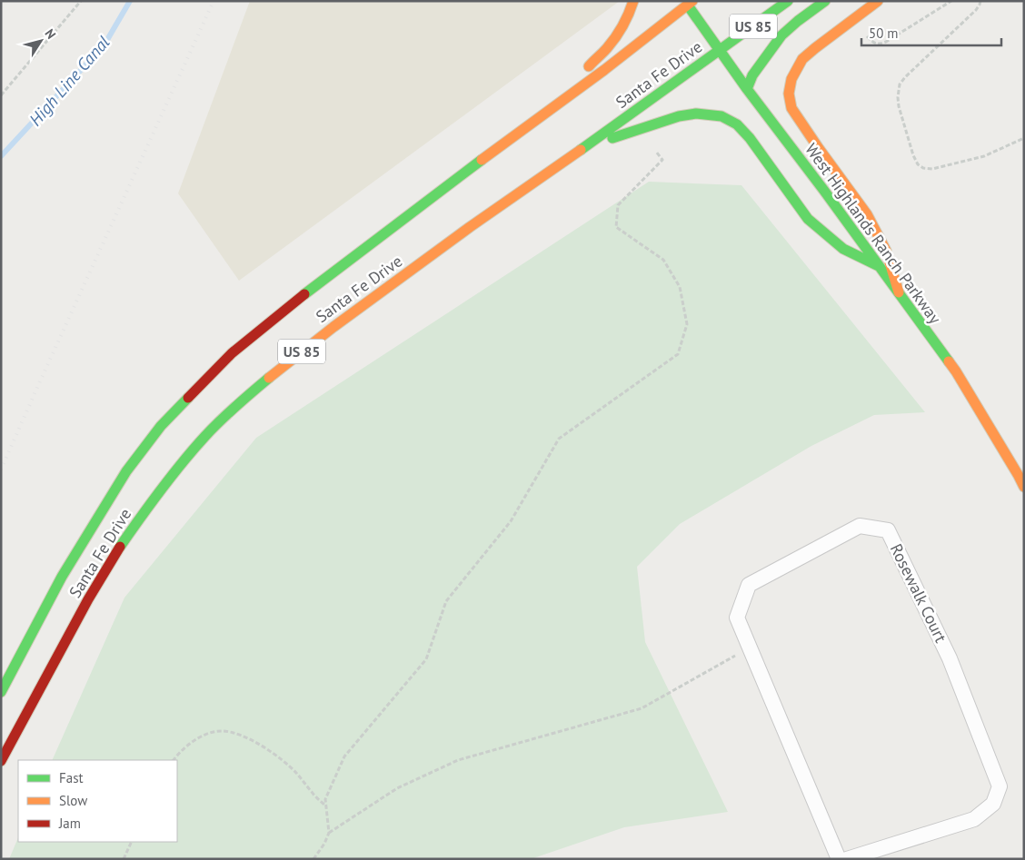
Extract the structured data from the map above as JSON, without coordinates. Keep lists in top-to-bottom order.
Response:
{
  "streets": {
    "main road": ["US 85", "Santa Fe Drive", "West Highlands Ranch Parkway"],
    "street": ["Rosewalk Court"]
  },
  "crossings": [
    ["Santa Fe Drive", "West Highlands Ranch Parkway"]
  ],
  "water": ["High Line Canal"],
  "legend": ["Fast", "Slow", "Jam"],
  "scale_bar": "50 m",
  "north": "top right"
}
